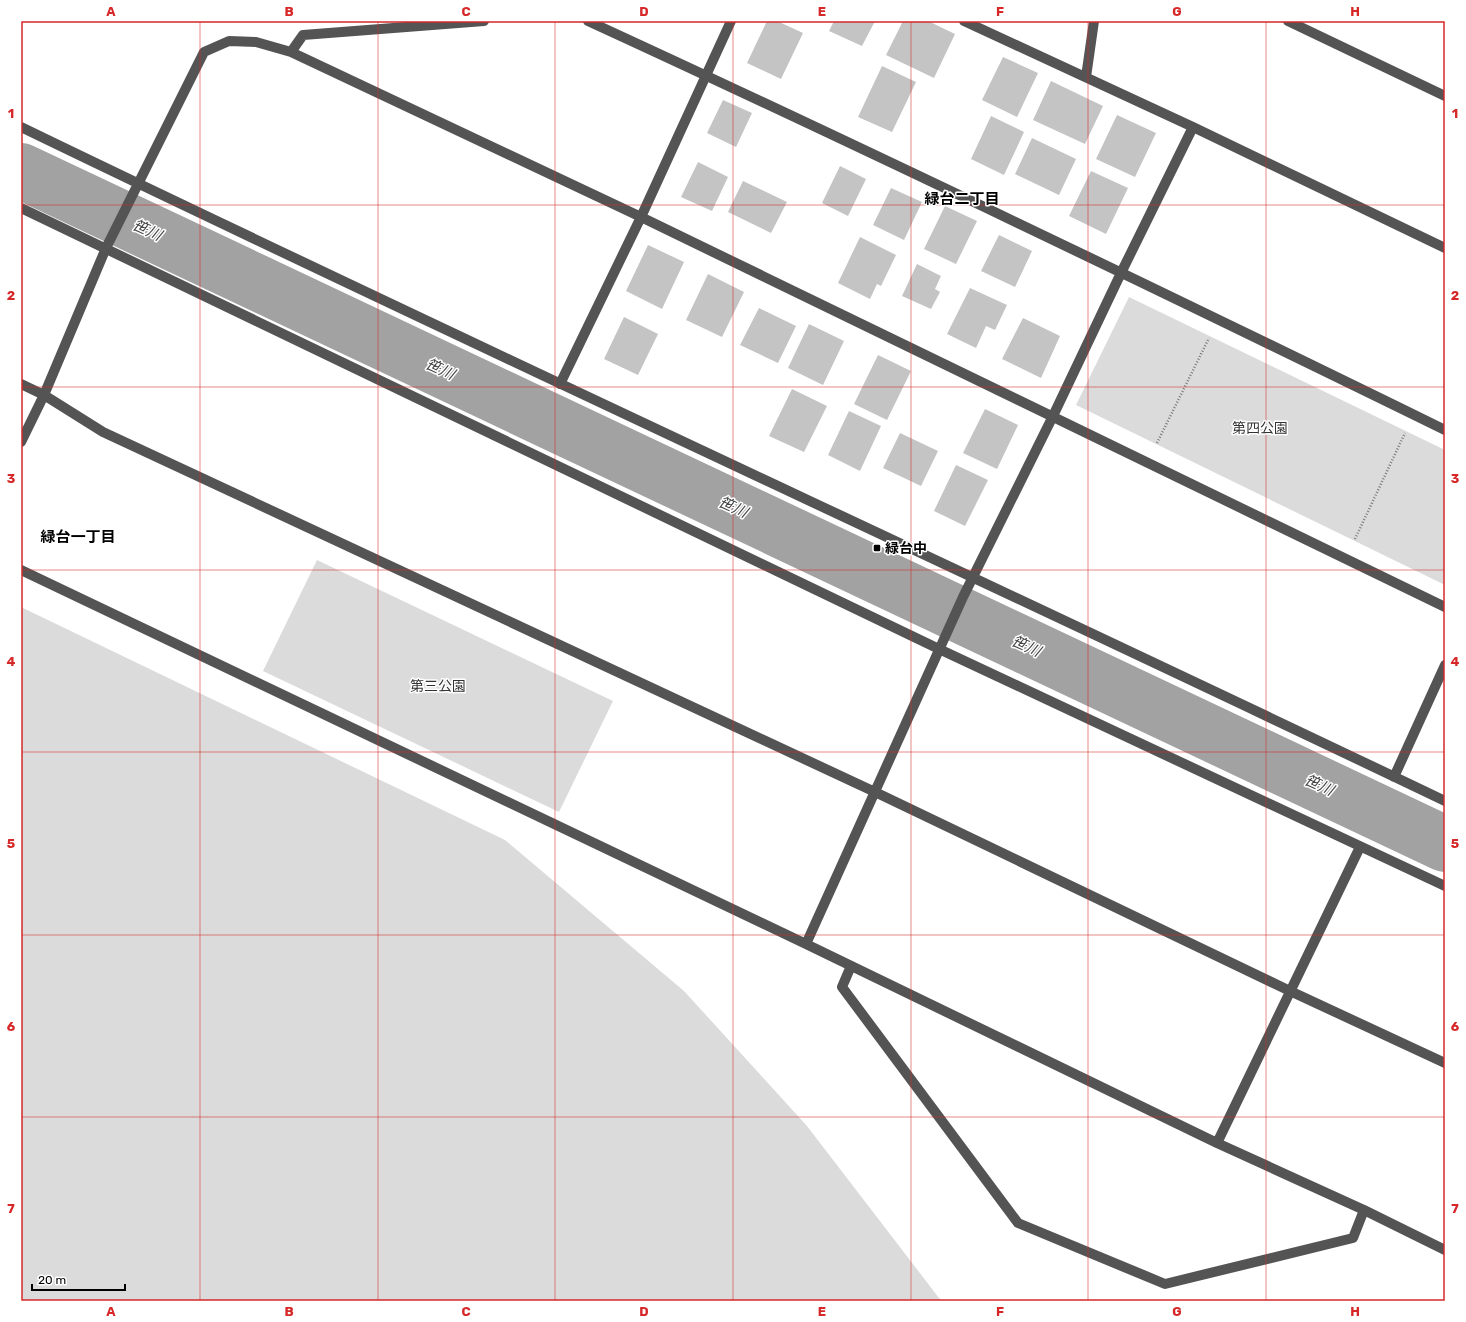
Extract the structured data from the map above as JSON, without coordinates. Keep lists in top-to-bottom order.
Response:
{
  "districts": ["緑台二丁目", "緑台一丁目"],
  "water": ["笹川"],
  "parks": ["第四公園", "第三公園"],
  "places": {
    "transit": ["緑台中"]
  },
  "scale_bar": "20 m",
  "grid": {
    "columns": [
      "A",
      "B",
      "C",
      "D",
      "E",
      "F",
      "G",
      "H"
    ],
    "rows": [
      "1",
      "2",
      "3",
      "4",
      "5",
      "6",
      "7"
    ]
  }
}
